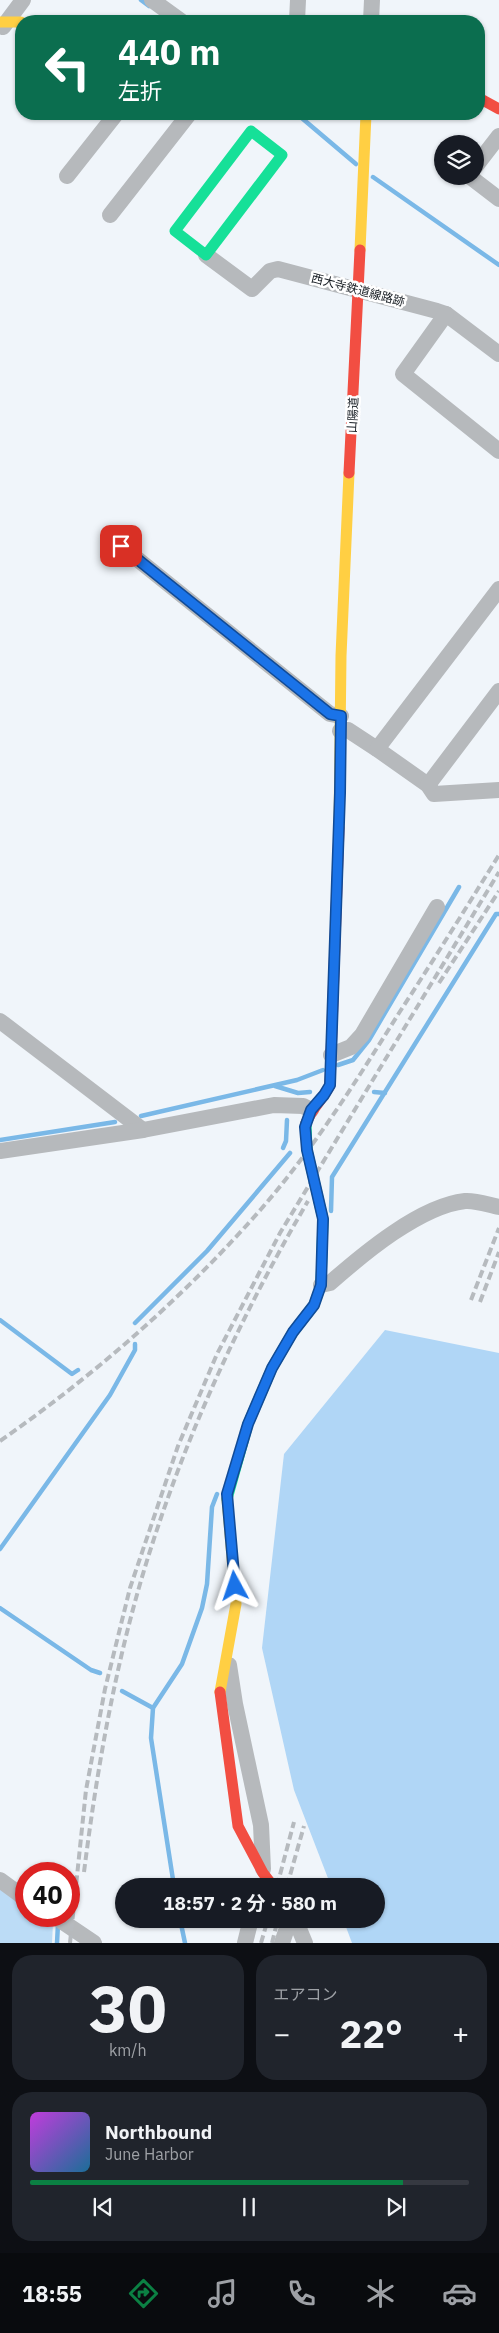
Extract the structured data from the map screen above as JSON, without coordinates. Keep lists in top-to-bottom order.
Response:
{
  "streets": {
    "street": ["西大寺鉄道線路跡", "山陽道"]
  },
  "crossings": [
    ["西大寺鉄道線路跡", "山陽道"]
  ],
  "page": {
    "turn": ["440 m", "左折"],
    "limit": "40",
    "trip": "18:57 · 2 分 · 580 m",
    "tile": [
      ["30", "km/h"],
      "エアコン"
    ],
    "heat": ["−", "22°", "+"],
    "song": ["Northbound", "June Harbor"],
    "tabs": "18:55"
  }
}
